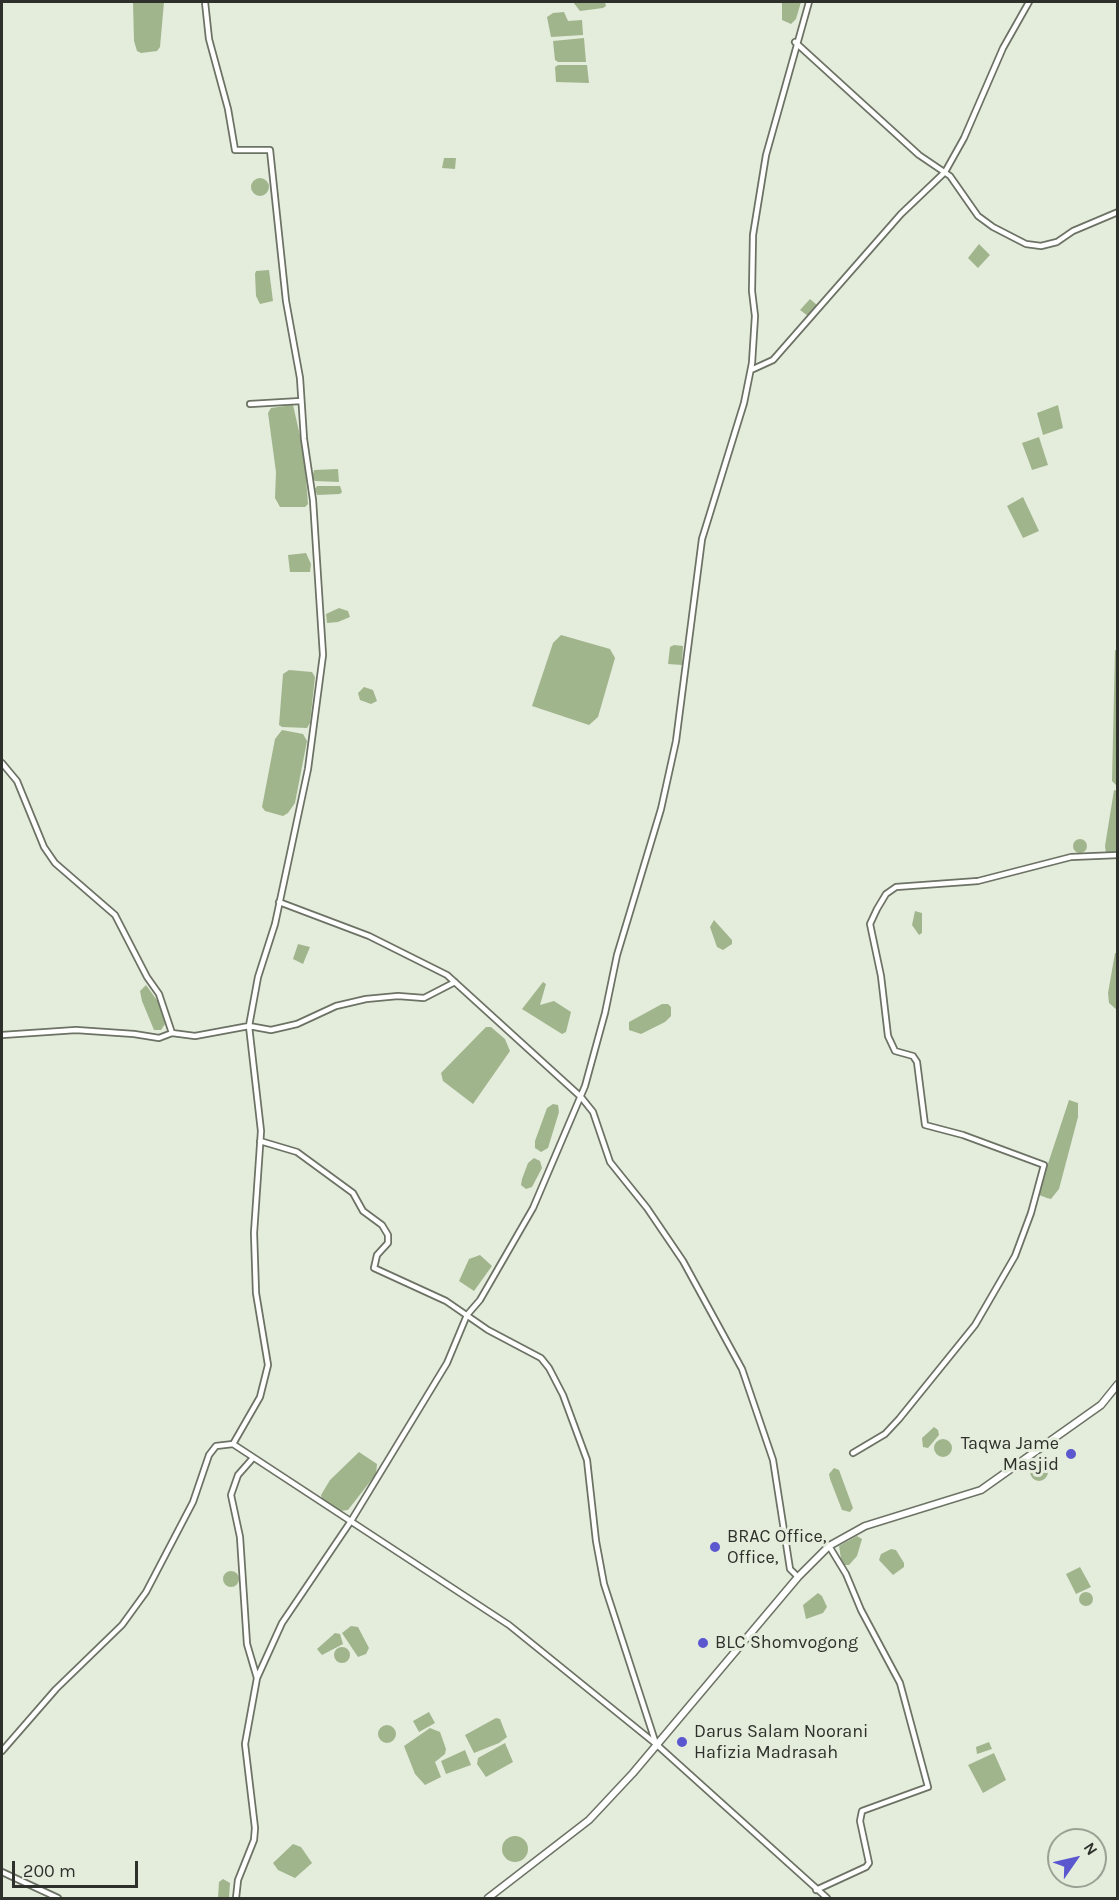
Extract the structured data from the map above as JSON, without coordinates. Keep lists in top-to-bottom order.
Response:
{
  "places": [
    "Taqwa Jame Masjid",
    "BRAC Office, Office,",
    "BLC Shomvogong",
    "Darus Salam Noorani Hafizia Madrasah"
  ],
  "scale_bar": "200 m",
  "north": "top right"
}
